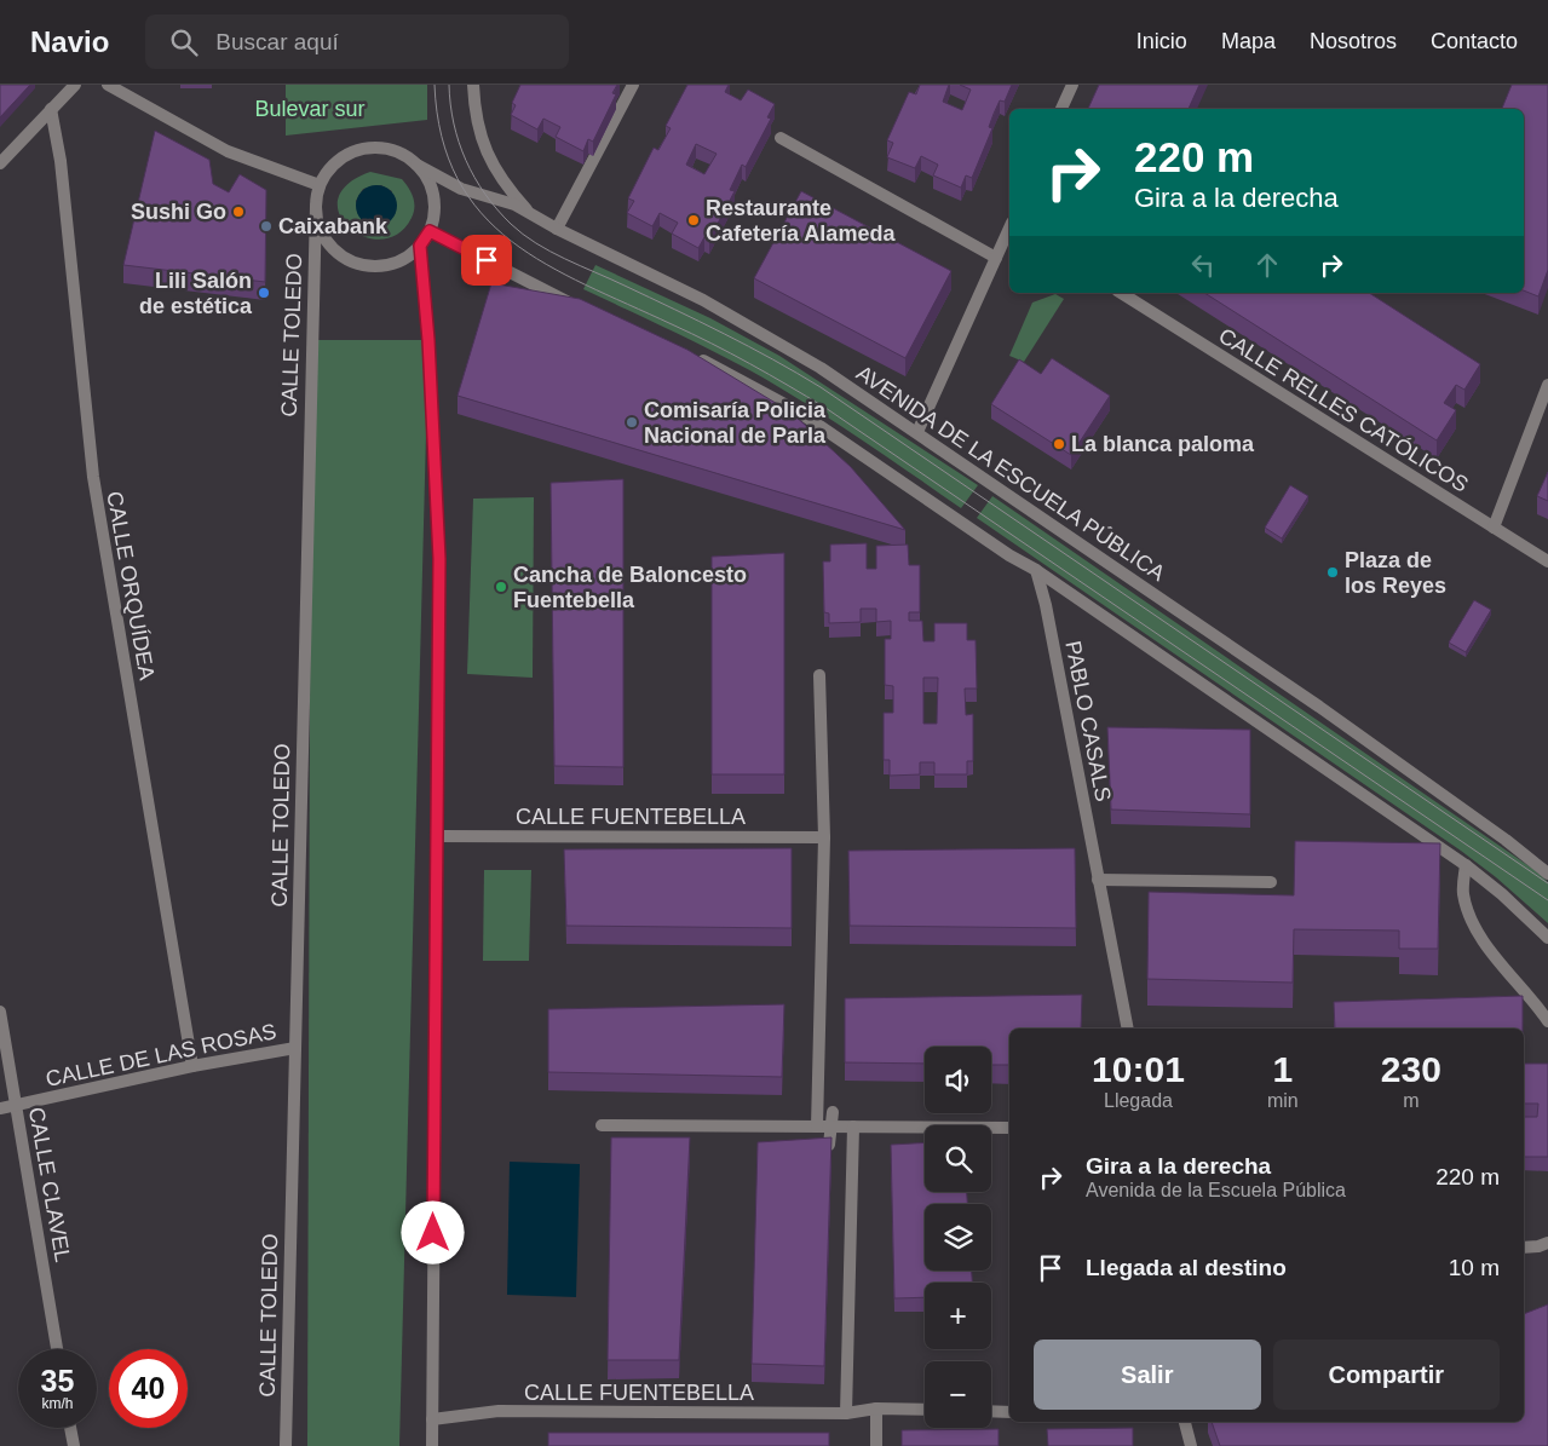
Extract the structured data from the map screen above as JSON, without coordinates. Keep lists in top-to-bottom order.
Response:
{
  "streets": {
    "street": [
      "CALLE TOLEDO",
      "CALLE RELLES CATÓLICOS",
      "AVENIDA DE LA ESCUELA PÚBLICA",
      "CALLE ORQUÍDEA",
      "PABLO CASALS",
      "CALLE FUENTEBELLA",
      "CALLE DE LAS ROSAS",
      "CALLE CLAVEL"
    ]
  },
  "crossings": [
    ["CALLE TOLEDO", "AVENIDA DE LA ESCUELA PÚBLICA"],
    ["CALLE TOLEDO", "CALLE DE LAS ROSAS"],
    ["CALLE ORQUÍDEA", "CALLE DE LAS ROSAS"],
    ["CALLE DE LAS ROSAS", "CALLE CLAVEL"]
  ],
  "parks": ["Bulevar sur"],
  "places": [
    "Sushi Go",
    "Restaurante Cafetería Alameda",
    "Caixabank",
    "Lili Salón de estética",
    "Comisaría Policia Nacional de Parla",
    "La blanca paloma",
    "Plaza de los Reyes",
    "Cancha de Baloncesto Fuentebella"
  ],
  "page": {
    "header": "Navio",
    "search": "Buscar aquí",
    "nav": [
      "Inicio",
      "Mapa",
      "Nosotros",
      "Contacto"
    ],
    "turn": ["220 m", "Gira a la derecha"],
    "eta": [
      "10:01",
      "Llegada",
      "1",
      "min",
      "230",
      "m"
    ],
    "map_buttons": ["+", "−"],
    "list": [
      {
        "name": "Gira a la derecha",
        "note": "Avenida de la Escuela Pública",
        "value": "220 m"
      },
      {
        "name": "Llegada al destino",
        "value": "10 m"
      }
    ],
    "buttons": ["Salir", "Compartir"],
    "speed": "35 km/h",
    "limit": "40"
  }
}
